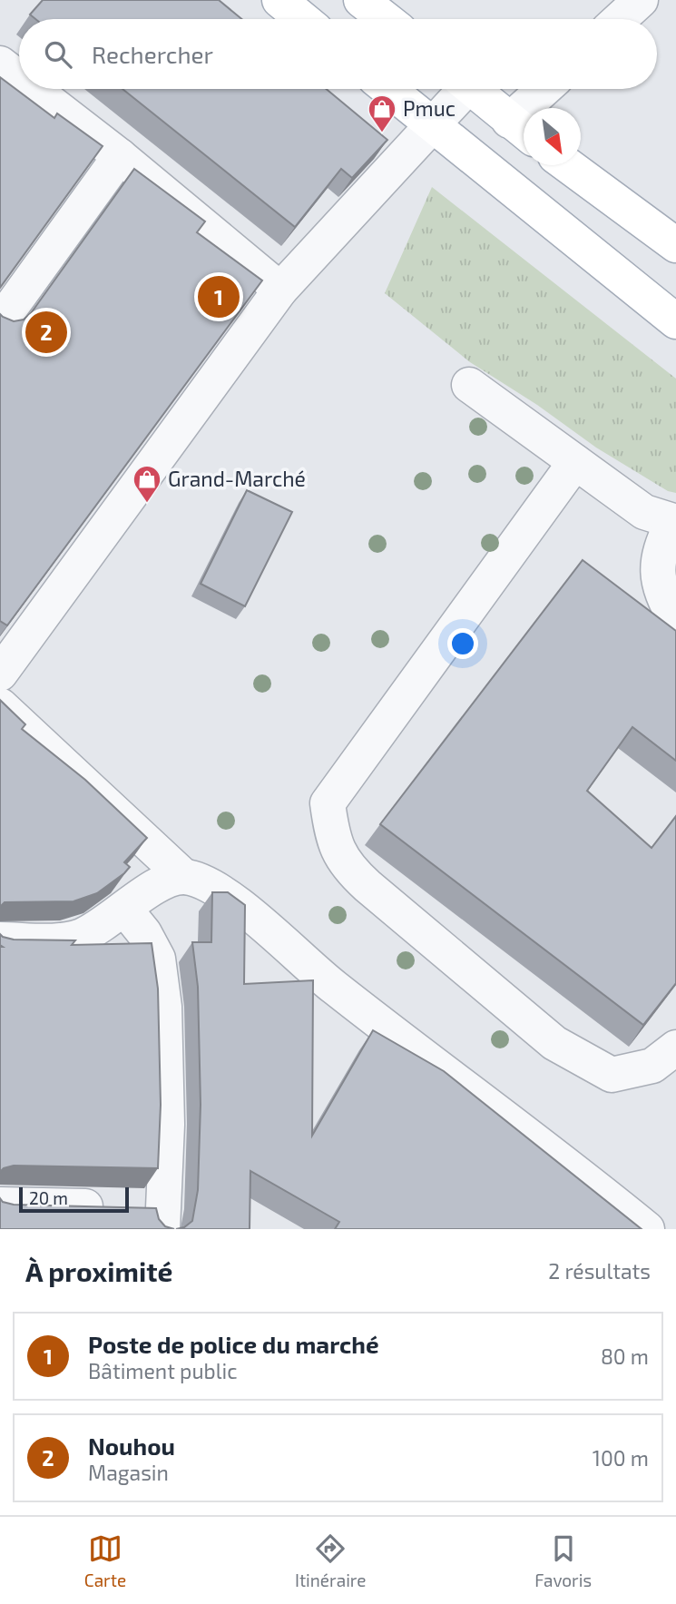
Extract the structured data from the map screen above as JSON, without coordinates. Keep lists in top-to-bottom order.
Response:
{
  "places": {
    "shop": ["Pmuc", "Grand-Marché"]
  },
  "scale_bar": "20 m",
  "north": "bottom right",
  "page": {
    "search": "Rechercher",
    "pins": ["1", "2"],
    "scale": "20 m",
    "heading": ["À proximité", "2 résultats"],
    "list": [
      {
        "mark": "1",
        "name": "Poste de police du marché",
        "note": "Bâtiment public",
        "value": "80 m"
      },
      {
        "mark": "2",
        "name": "Nouhou",
        "note": "Magasin",
        "value": "100 m"
      }
    ],
    "nav": ["Carte", "Itinéraire", "Favoris"]
  }
}
